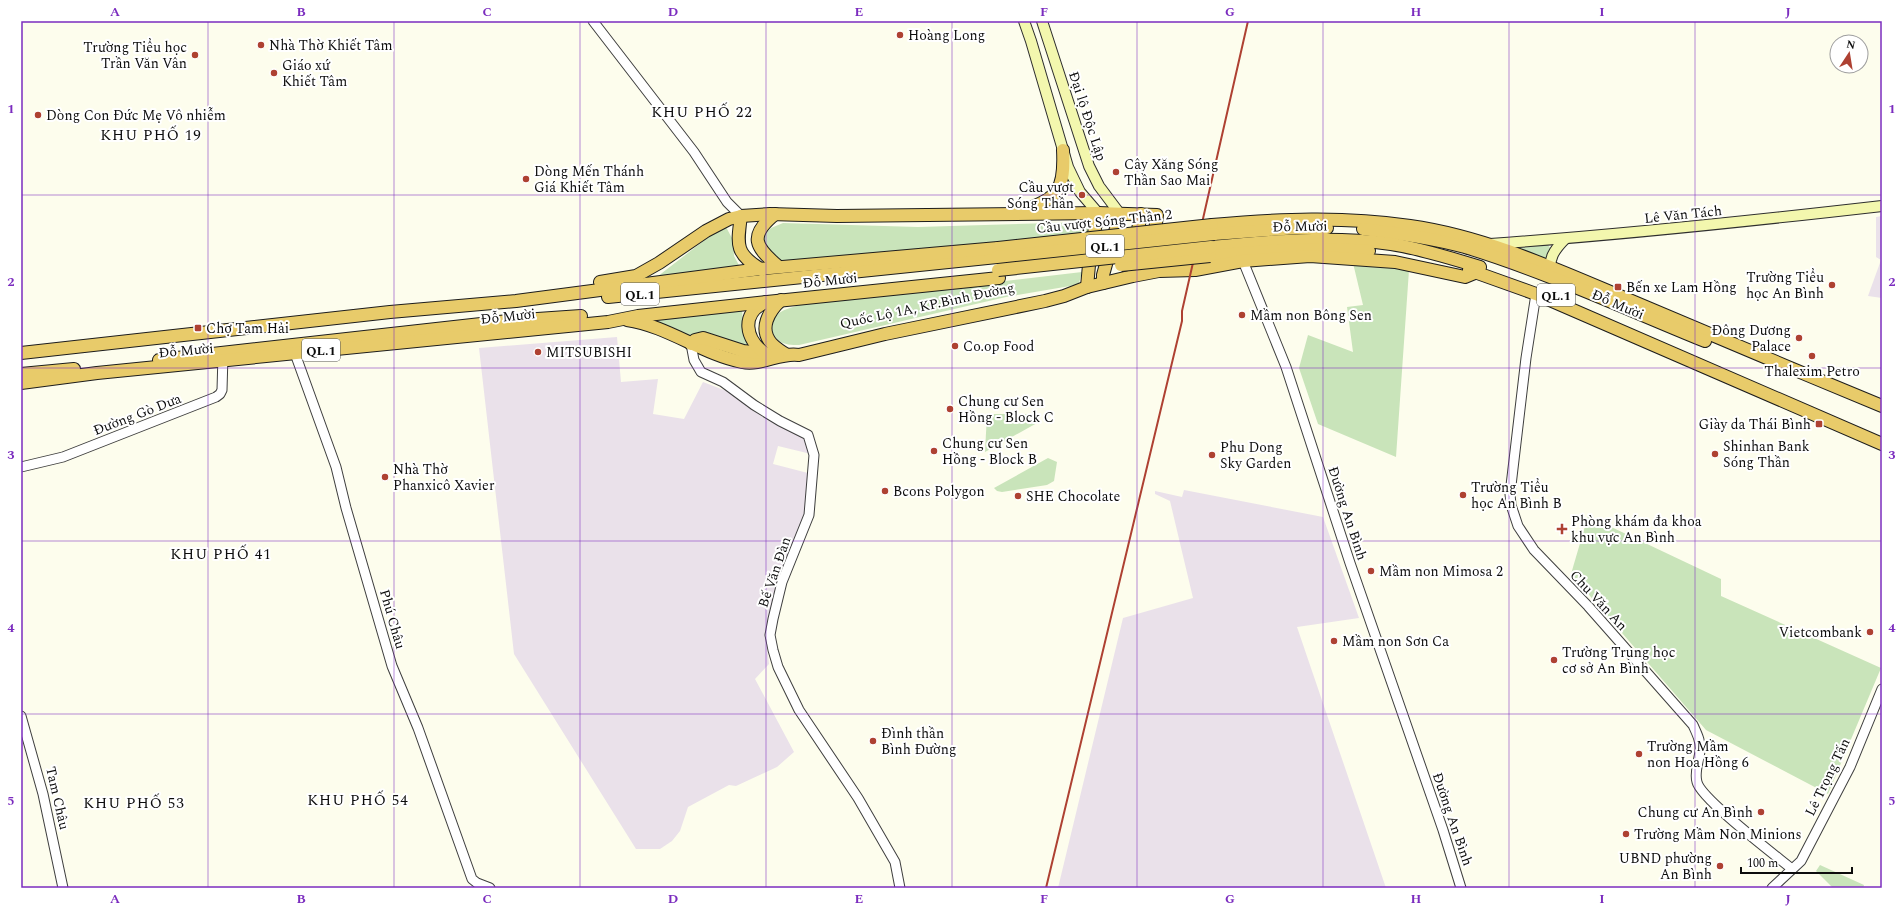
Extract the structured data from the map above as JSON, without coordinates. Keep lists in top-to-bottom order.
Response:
{
  "streets": {
    "highway": ["Cầu vượt Sóng Thần 2", "Đỗ Mười", "QL.1"],
    "main road": ["Đại lộ Độc Lập", "Lê Văn Tách"],
    "street": [
      "Đường Gò Dưa",
      "Đường An Bình",
      "Bế Văn Đàn",
      "Chu Văn An",
      "Phú Châu",
      "Lê Trọng Tấn",
      "Tam Châu"
    ]
  },
  "crossings": [
    ["Lê Văn Tách", "Đỗ Mười"],
    ["Cầu vượt Sóng Thần 2", "Đỗ Mười"],
    ["Đỗ Mười", "QL.1"],
    ["Đỗ Mười", "Đường Gò Dưa"],
    ["Đỗ Mười", "Chu Văn An"],
    ["Đỗ Mười", "Phú Châu"],
    ["QL.1", "Đường An Bình"],
    ["QL.1", "Chu Văn An"],
    ["Chu Văn An", "Lê Trọng Tấn"]
  ],
  "districts": [
    "KHU PHỐ 22",
    "KHU PHỐ 19",
    "KHU PHỐ 41",
    "KHU PHỐ 54",
    "KHU PHỐ 53"
  ],
  "places": {
    "other": [
      "Hoàng Long",
      "Nhà Thờ Khiết Tâm",
      "Trường Tiểu học Trần Văn Vân",
      "Giáo xứ Khiết Tâm",
      "Dòng Con Đức Mẹ Vô nhiễm",
      "Cây Xăng Sóng Thần Sao Mai",
      "Dòng Mến Thánh Giá Khiết Tâm",
      "Cầu vượt Sóng Thần",
      "Trường Tiểu học An Bình",
      "Mầm non Bông Sen",
      "Đông Dương Palace",
      "Co.op Food",
      "MITSUBISHI",
      "Thalexim Petro",
      "Chung cư Sen Hồng - Block C",
      "Chung cư Sen Hồng - Block B",
      "Shinhan Bank Sóng Thần",
      "Phu Dong Sky Garden",
      "Nhà Thờ Phanxicô Xavier",
      "Bcons Polygon",
      "Trường Tiểu học An Bình B",
      "SHE Chocolate",
      "Mầm non Mimosa 2",
      "Vietcombank",
      "Mầm non Sơn Ca",
      "Trường Trung học cơ sở An Bình",
      "Đình thần Bình Đường",
      "Trường Mầm non Hoa Hồng 6",
      "Chung cư An Bình",
      "Trường Mầm Non Minions",
      "UBND phường An Bình"
    ],
    "transit": ["Bến xe Lam Hồng", "Chợ Tam Hải", "Giày da Thái Bình"],
    "health": ["Phòng khám đa khoa khu vực An Bình"]
  },
  "scale_bar": "100 m",
  "north": "top",
  "grid": {
    "columns": [
      "A",
      "B",
      "C",
      "D",
      "E",
      "F",
      "G",
      "H",
      "I",
      "J"
    ],
    "rows": [
      "1",
      "2",
      "3",
      "4",
      "5"
    ]
  }
}
